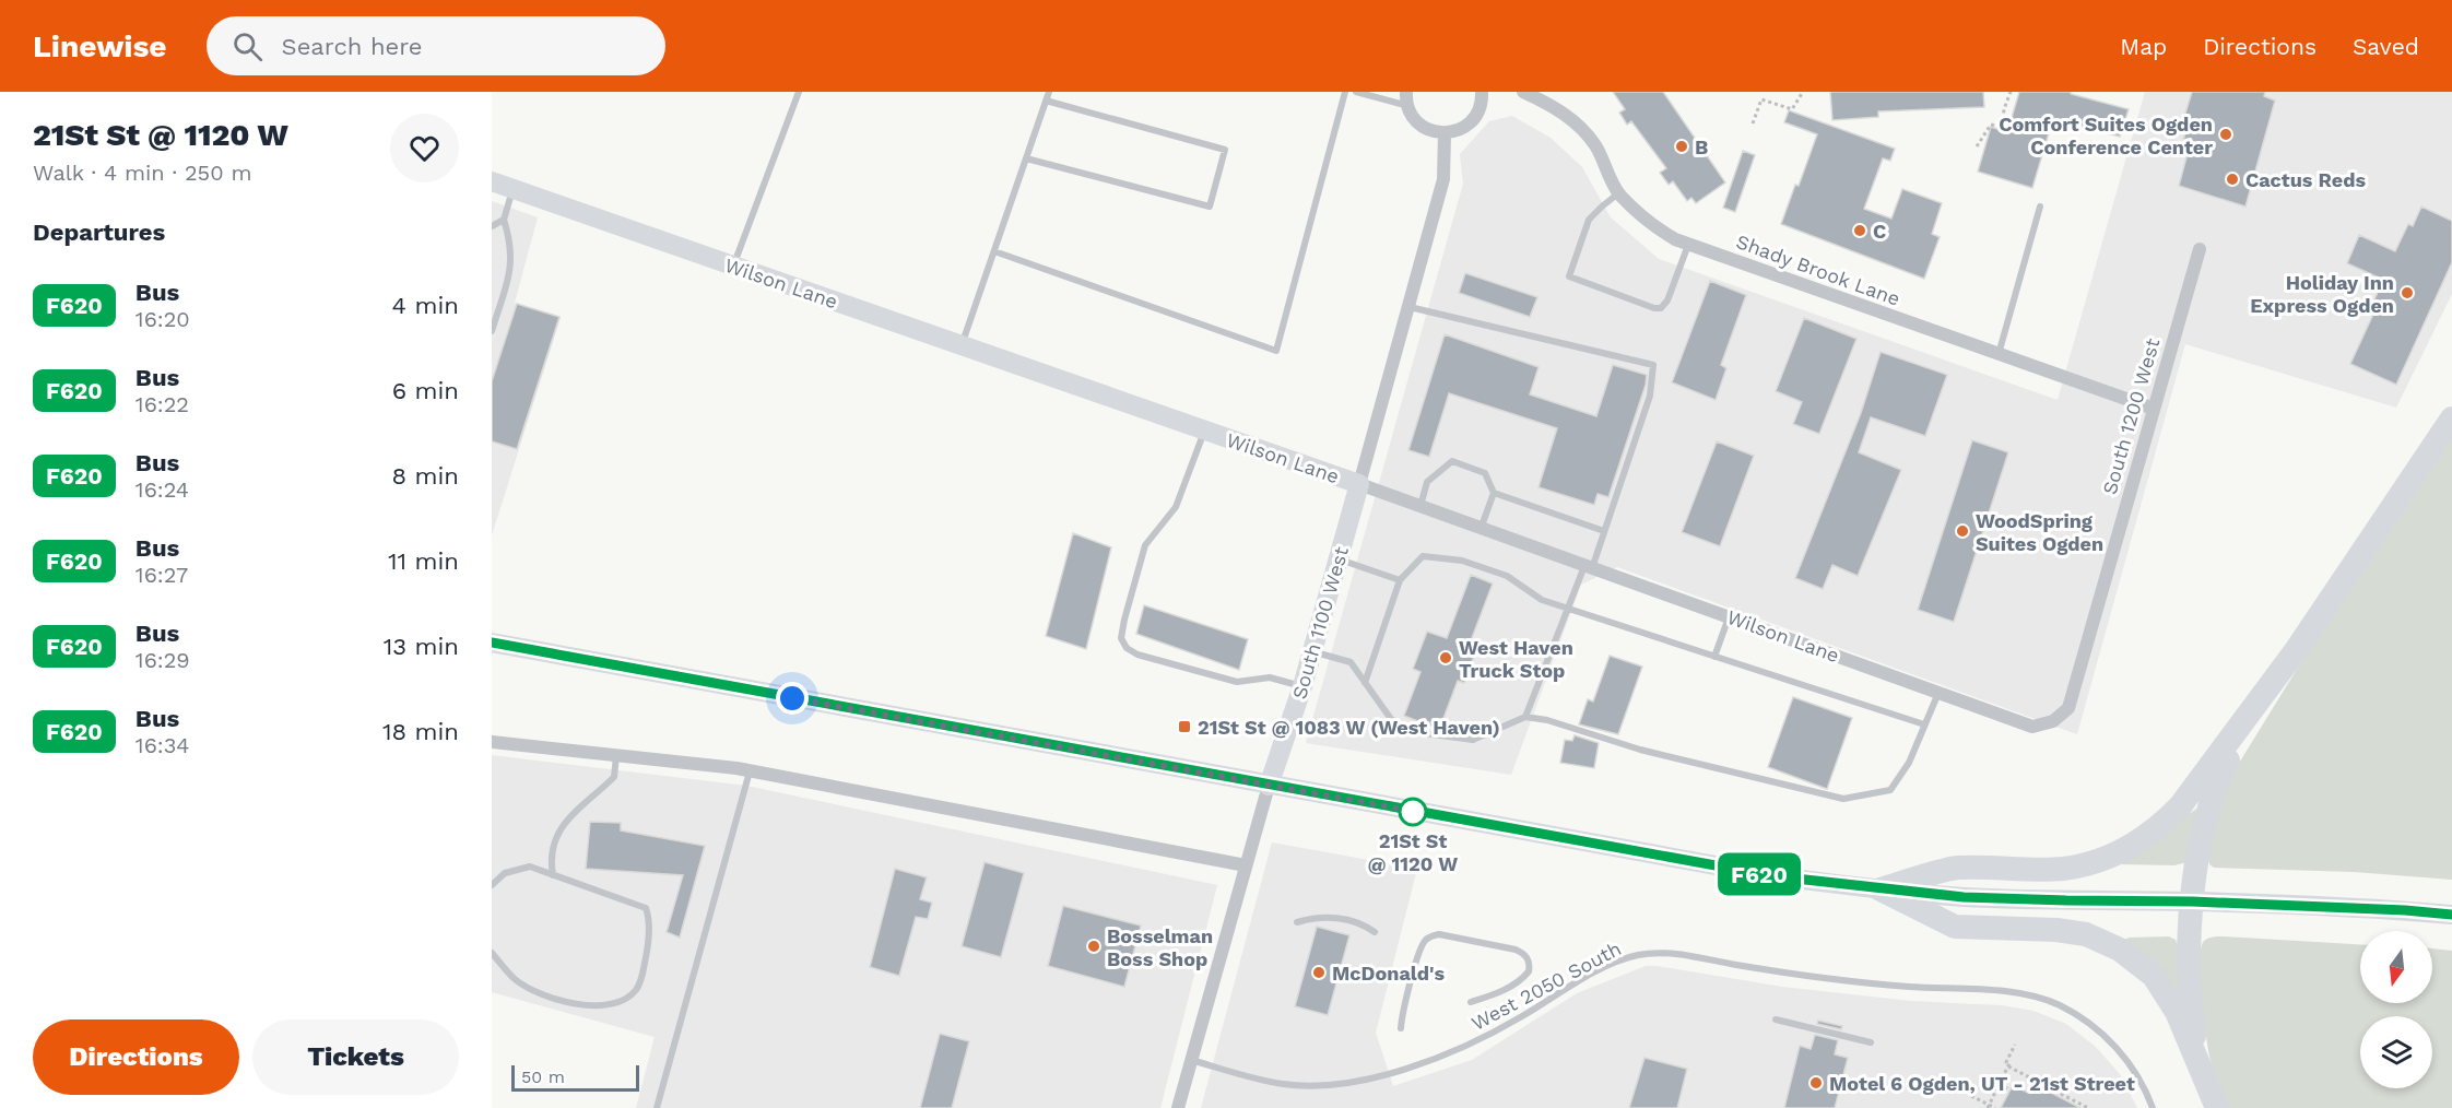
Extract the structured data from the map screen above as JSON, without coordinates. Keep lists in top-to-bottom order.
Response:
{
  "streets": {
    "main road": ["Wilson Lane", "South 1100 West"],
    "street": ["Shady Brook Lane", "South 1200 West"],
    "lane": ["West 2050 South"]
  },
  "crossings": [
    ["Shady Brook Lane", "South 1200 West"],
    ["Wilson Lane", "South 1200 West"],
    ["Wilson Lane", "South 1100 West"],
    ["South 1100 West", "West 2050 South"]
  ],
  "places": {
    "other": [
      "Comfort Suites Ogden Conference Center",
      "B",
      "Cactus Reds",
      "C",
      "Holiday Inn Express Ogden",
      "WoodSpring Suites Ogden",
      "West Haven Truck Stop",
      "21St St @ 1120 W",
      "Bosselman Boss Shop",
      "McDonald's",
      "Motel 6 Ogden, UT - 21st Street"
    ],
    "transit": ["21St St @ 1083 W (West Haven)"]
  },
  "lines": ["bus line F620"],
  "scale_bar": "50 m",
  "north": "bottom",
  "page": {
    "header": "Linewise",
    "search": "Search here",
    "nav": ["Map", "Directions", "Saved"],
    "heading": [
      ["21St St @ 1120 W", "Walk · 4 min · 250 m"],
      "Departures"
    ],
    "on_map": "F620",
    "list": [
      {
        "mark": "F620",
        "name": "Bus",
        "note": "16:20",
        "value": "4 min"
      },
      {
        "mark": "F620",
        "name": "Bus",
        "note": "16:22",
        "value": "6 min"
      },
      {
        "mark": "F620",
        "name": "Bus",
        "note": "16:24",
        "value": "8 min"
      },
      {
        "mark": "F620",
        "name": "Bus",
        "note": "16:27",
        "value": "11 min"
      },
      {
        "mark": "F620",
        "name": "Bus",
        "note": "16:29",
        "value": "13 min"
      },
      {
        "mark": "F620",
        "name": "Bus",
        "note": "16:34",
        "value": "18 min"
      }
    ],
    "buttons": ["Directions", "Tickets"],
    "scale": "50 m"
  }
}
